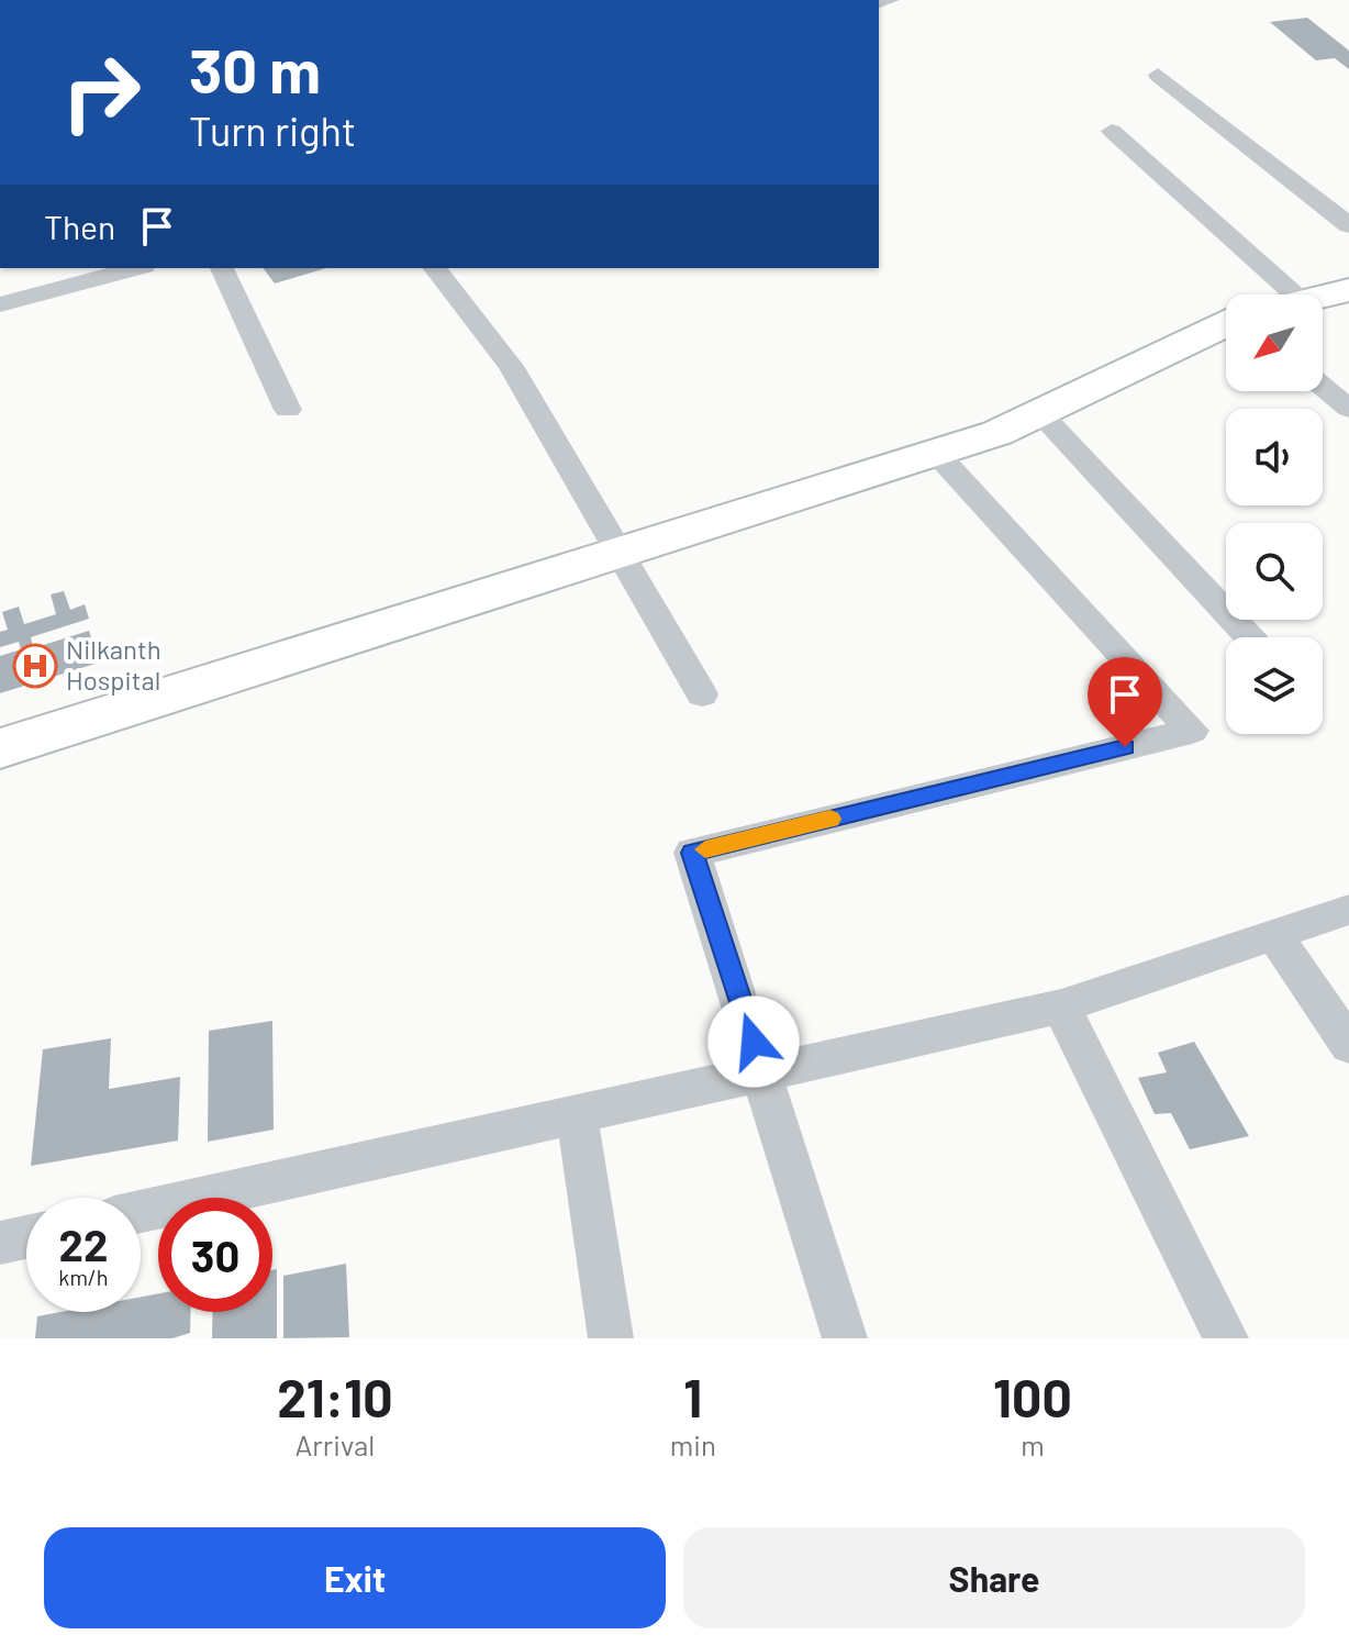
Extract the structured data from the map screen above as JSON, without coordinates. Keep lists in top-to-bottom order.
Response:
{
  "places": {
    "hospital": ["Nilkanth Hospital"]
  },
  "north": "bottom left",
  "page": {
    "turn": ["30 m", "Turn right"],
    "then": "Then",
    "speed": "22 km/h",
    "limit": "30",
    "eta": [
      "21:10",
      "Arrival",
      "1",
      "min",
      "100",
      "m"
    ],
    "buttons": ["Exit", "Share"]
  }
}
